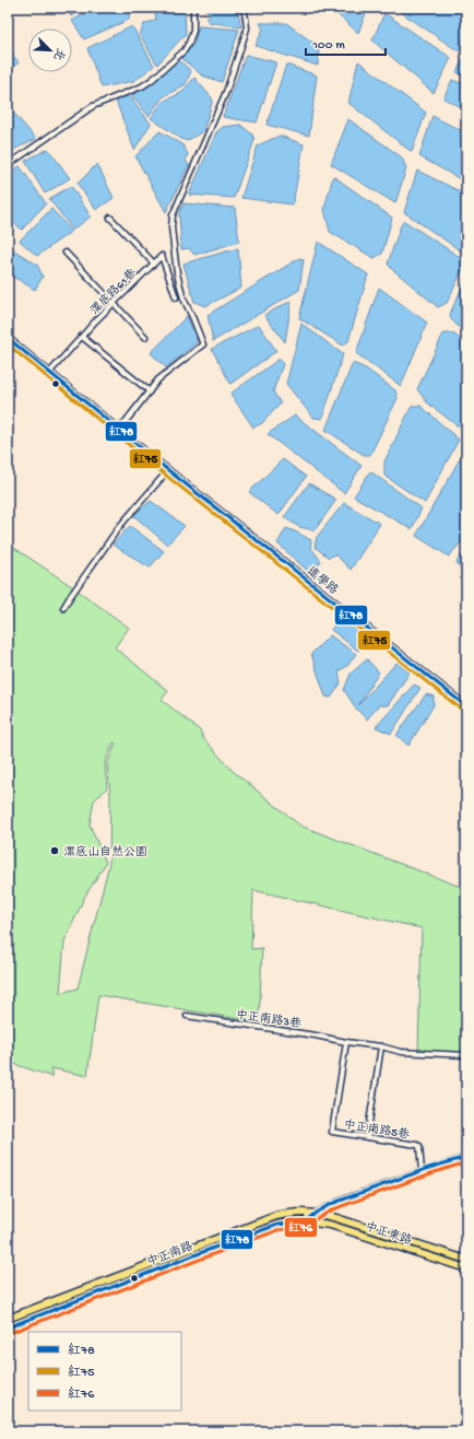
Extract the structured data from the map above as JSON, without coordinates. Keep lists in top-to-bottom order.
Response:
{
  "streets": {
    "main road": ["中正東路", "中正南路"],
    "street": [
      "漯底路61巷",
      "進學路",
      "中正南路3巷",
      "中正南路5巷"
    ]
  },
  "crossings": [
    ["漯底路61巷", "進學路"],
    ["中正南路3巷", "中正南路5巷"],
    ["中正南路5巷", "中正南路"],
    ["中正東路", "中正南路"]
  ],
  "places": ["漯底山自然公園"],
  "lines": ["transit line 紅78", "transit line 紅75", "transit line 紅76"],
  "legend": ["紅78", "紅75", "紅76"],
  "scale_bar": "100 m",
  "north": "bottom right"
}
